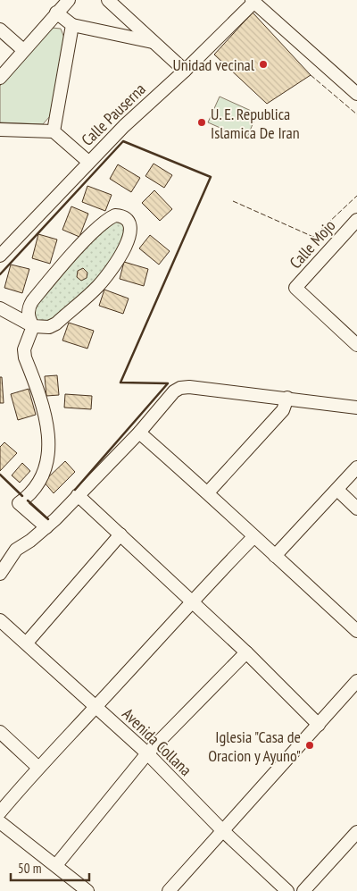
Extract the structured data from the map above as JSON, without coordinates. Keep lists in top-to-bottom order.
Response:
{
  "streets": {
    "street": ["Calle Pauserna", "Calle Mojo", "Avenida Collana"]
  },
  "places": ["Unidad vecinal", "U. E. Republica Islamica De Iran", "Iglesia \"Casa de Oracion y Ayuno\""],
  "scale_bar": "50 m"
}
